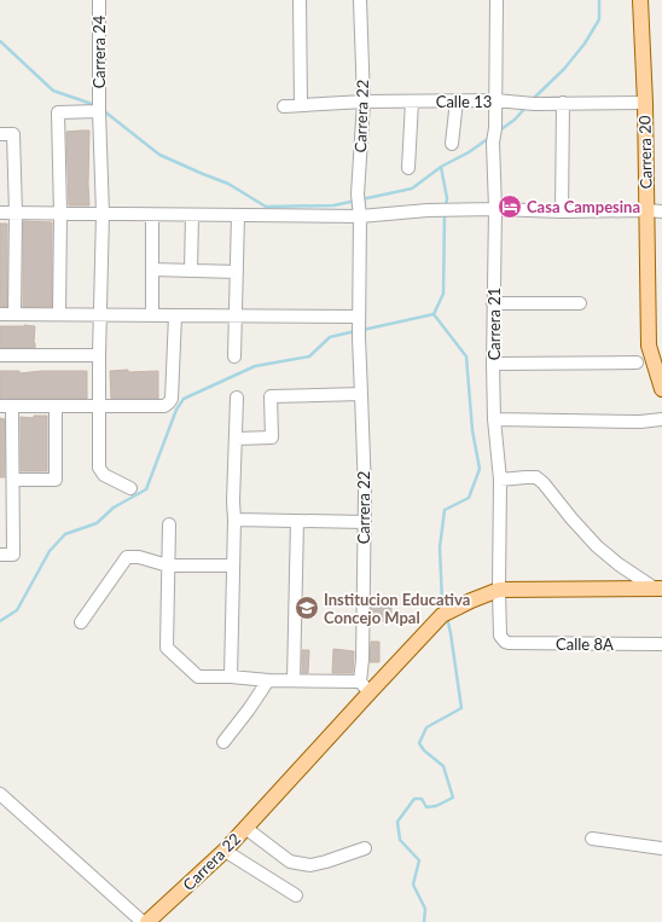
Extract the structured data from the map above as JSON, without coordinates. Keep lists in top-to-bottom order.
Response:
{
  "streets": {
    "main road": ["Carrera 22", "Carrera 20"],
    "street": [
      "Carrera 24",
      "Calle 13",
      "Carrera 21",
      "Calle 8A"
    ]
  },
  "crossings": [
    ["Calle 13", "Carrera 22"],
    ["Calle 13", "Carrera 20"],
    ["Calle 13", "Carrera 21"],
    ["Carrera 21", "Calle 8A"]
  ],
  "places": {
    "hotel": ["Casa Campesina"],
    "school or university": ["Institucion Educativa Concejo Mpal"]
  }
}
